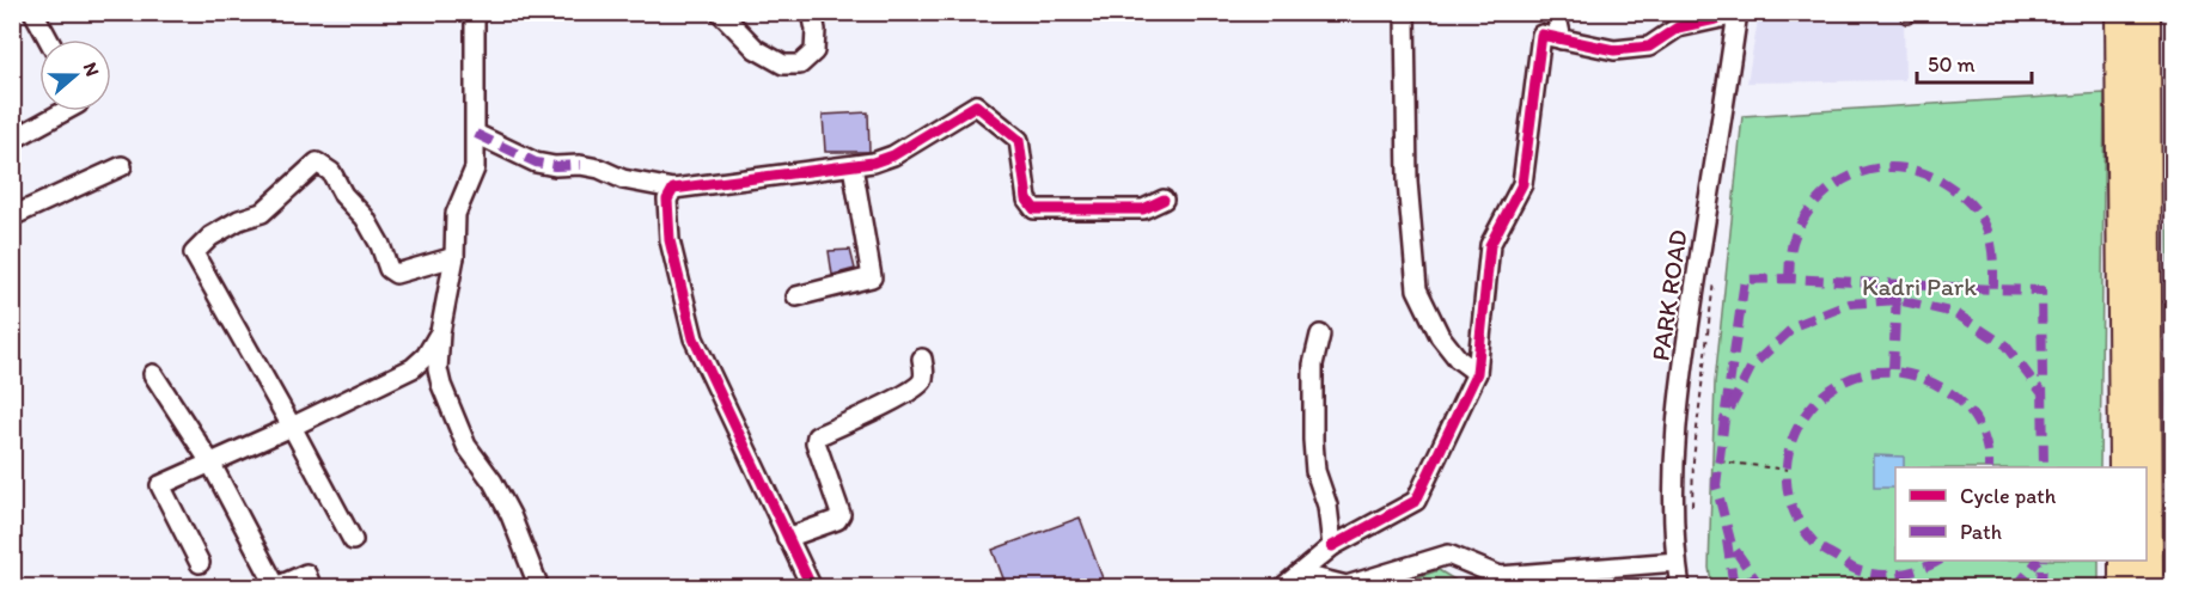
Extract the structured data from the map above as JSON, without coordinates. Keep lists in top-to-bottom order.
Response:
{
  "streets": {
    "street": ["PARK ROAD"]
  },
  "parks": ["Kadri Park"],
  "legend": ["Cycle path", "Path"],
  "scale_bar": "50 m",
  "north": "right"
}
